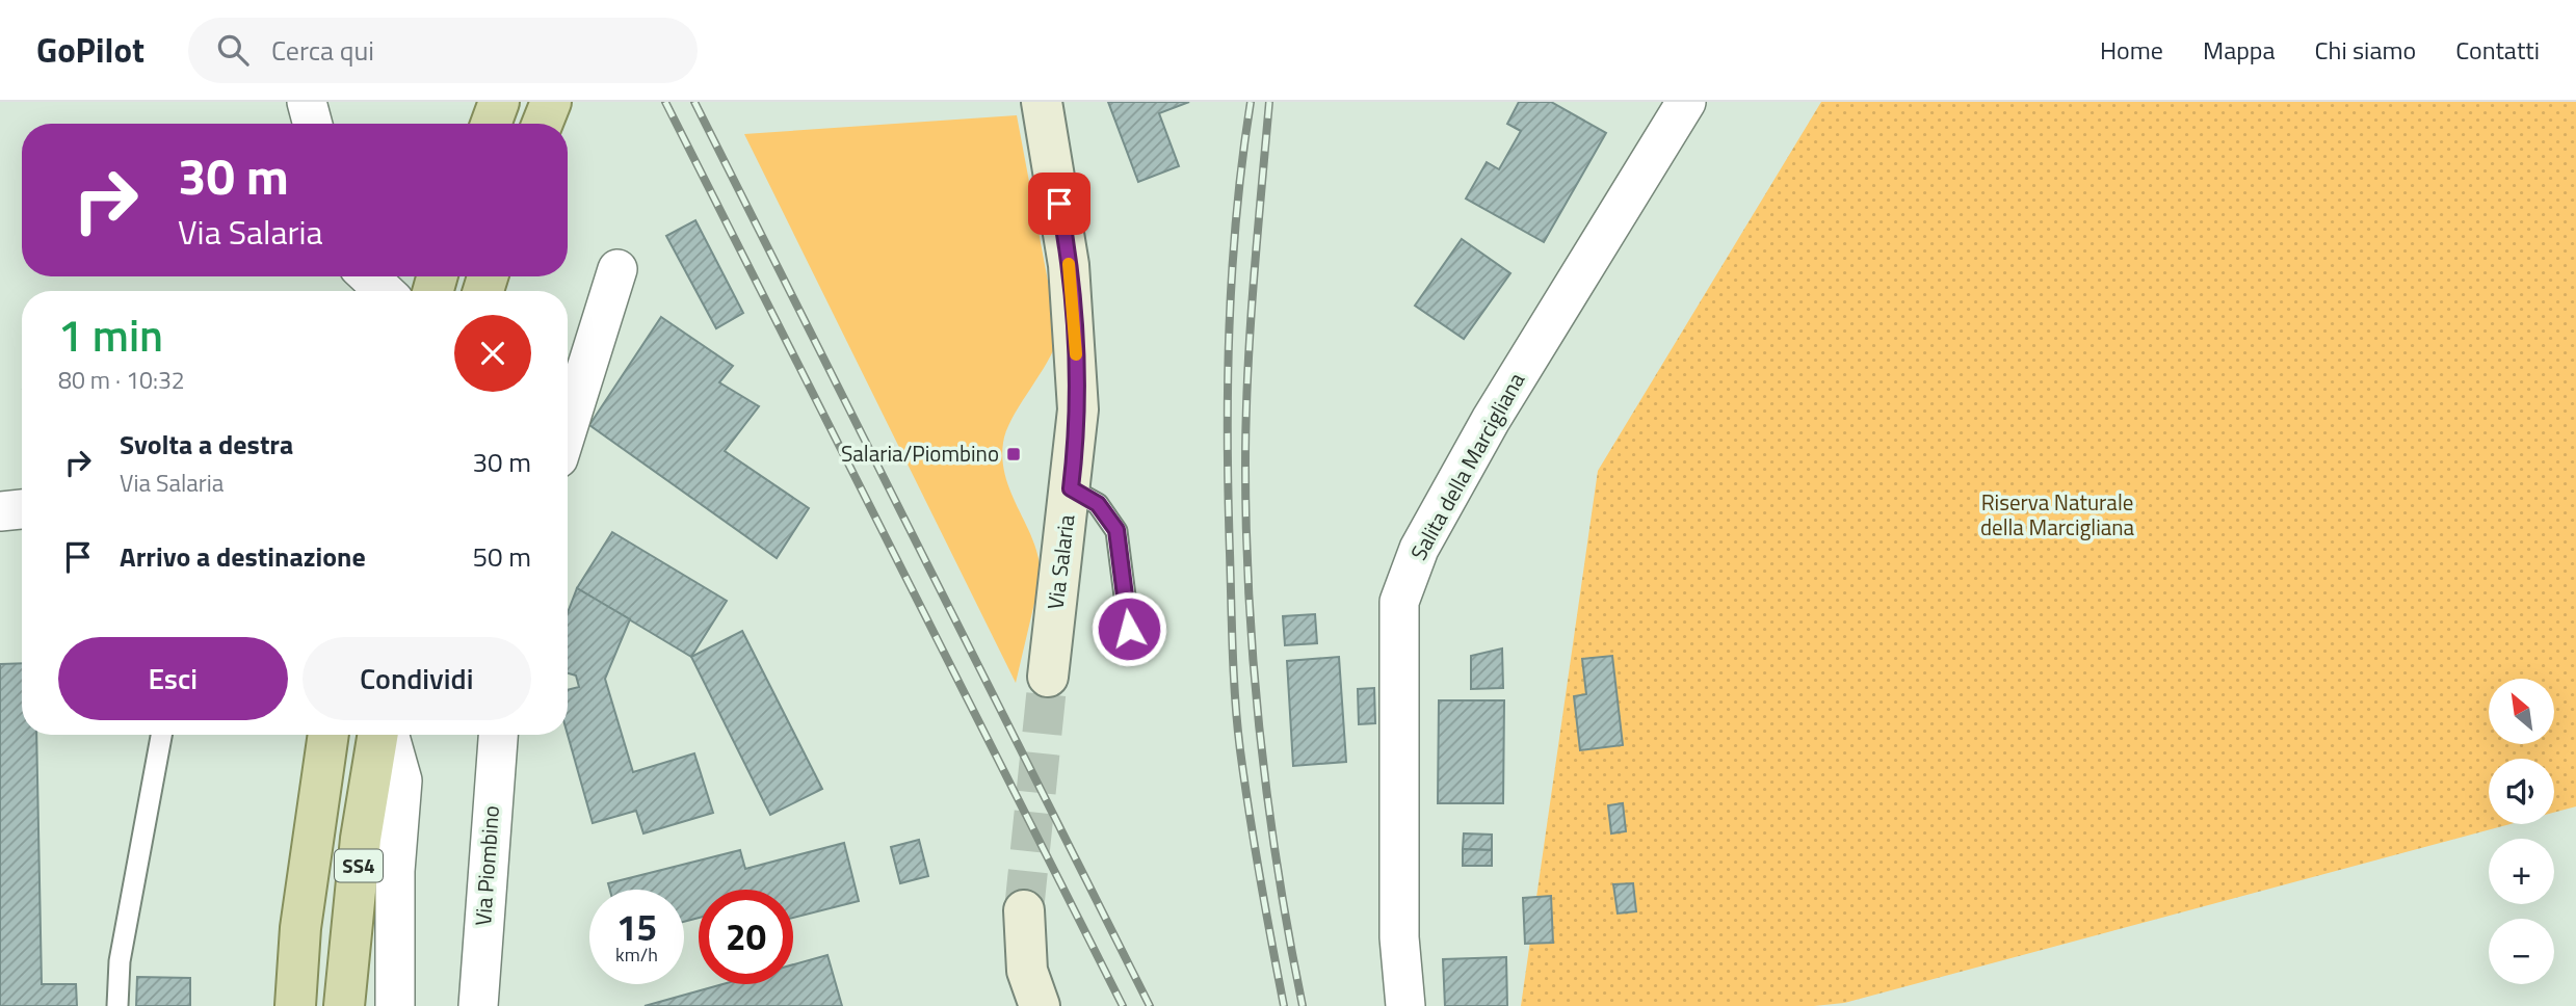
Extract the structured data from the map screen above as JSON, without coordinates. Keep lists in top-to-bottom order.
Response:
{
  "streets": {
    "main road": ["SS4"],
    "street": ["Salita della Marcigliana", "Via Salaria", "Via Piombino"]
  },
  "parks": ["Riserva Naturale della Marcigliana"],
  "places": {
    "transit": ["Salaria/Piombino"]
  },
  "north": "top left",
  "page": {
    "header": "GoPilot",
    "search": "Cerca qui",
    "nav": [
      "Home",
      "Mappa",
      "Chi siamo",
      "Contatti"
    ],
    "turn": ["30 m", "Via Salaria"],
    "heading": ["1 min", "80 m · 10:32"],
    "list": [
      {
        "name": "Svolta a destra",
        "note": "Via Salaria",
        "value": "30 m"
      },
      {
        "name": "Arrivo a destinazione",
        "value": "50 m"
      }
    ],
    "buttons": ["Esci", "Condividi"],
    "map_buttons": ["+", "−"],
    "speed": "15 km/h",
    "limit": "20"
  }
}
